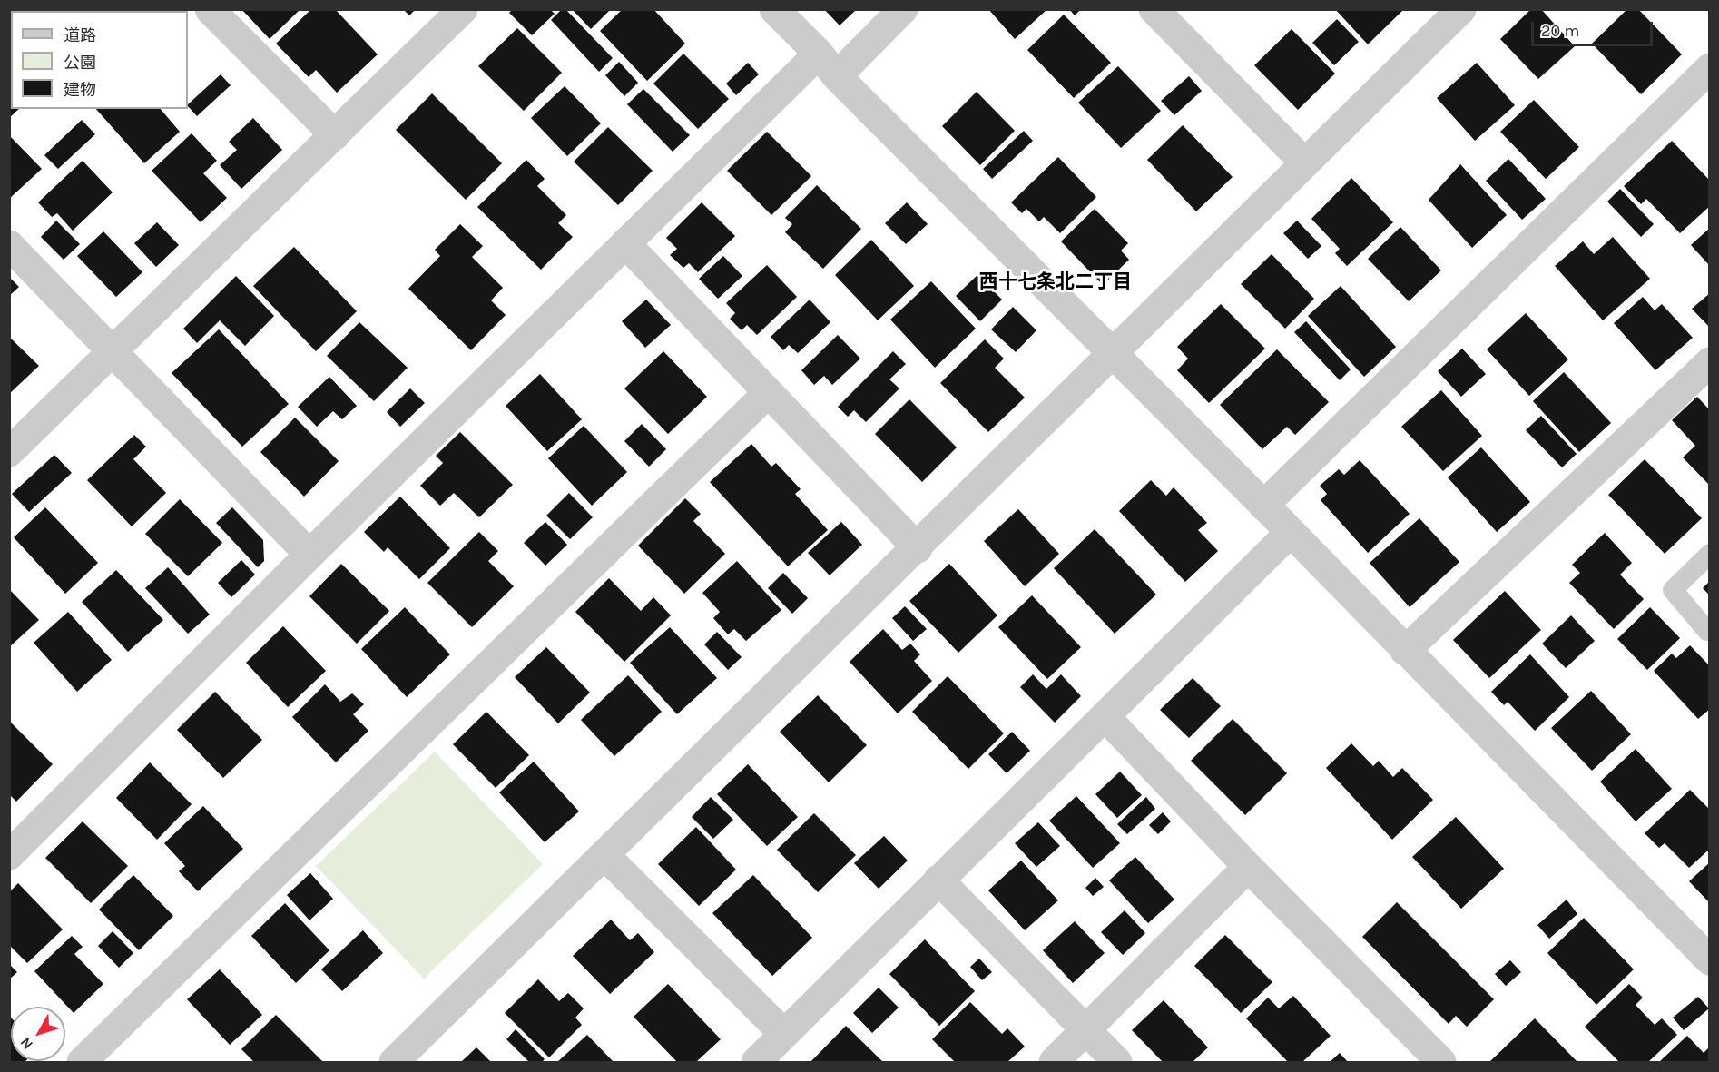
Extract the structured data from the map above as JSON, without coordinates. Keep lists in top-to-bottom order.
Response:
{
  "districts": ["西十七条北二丁目"],
  "legend": ["道路", "公園", "建物"],
  "scale_bar": "20 m",
  "north": "bottom left"
}
